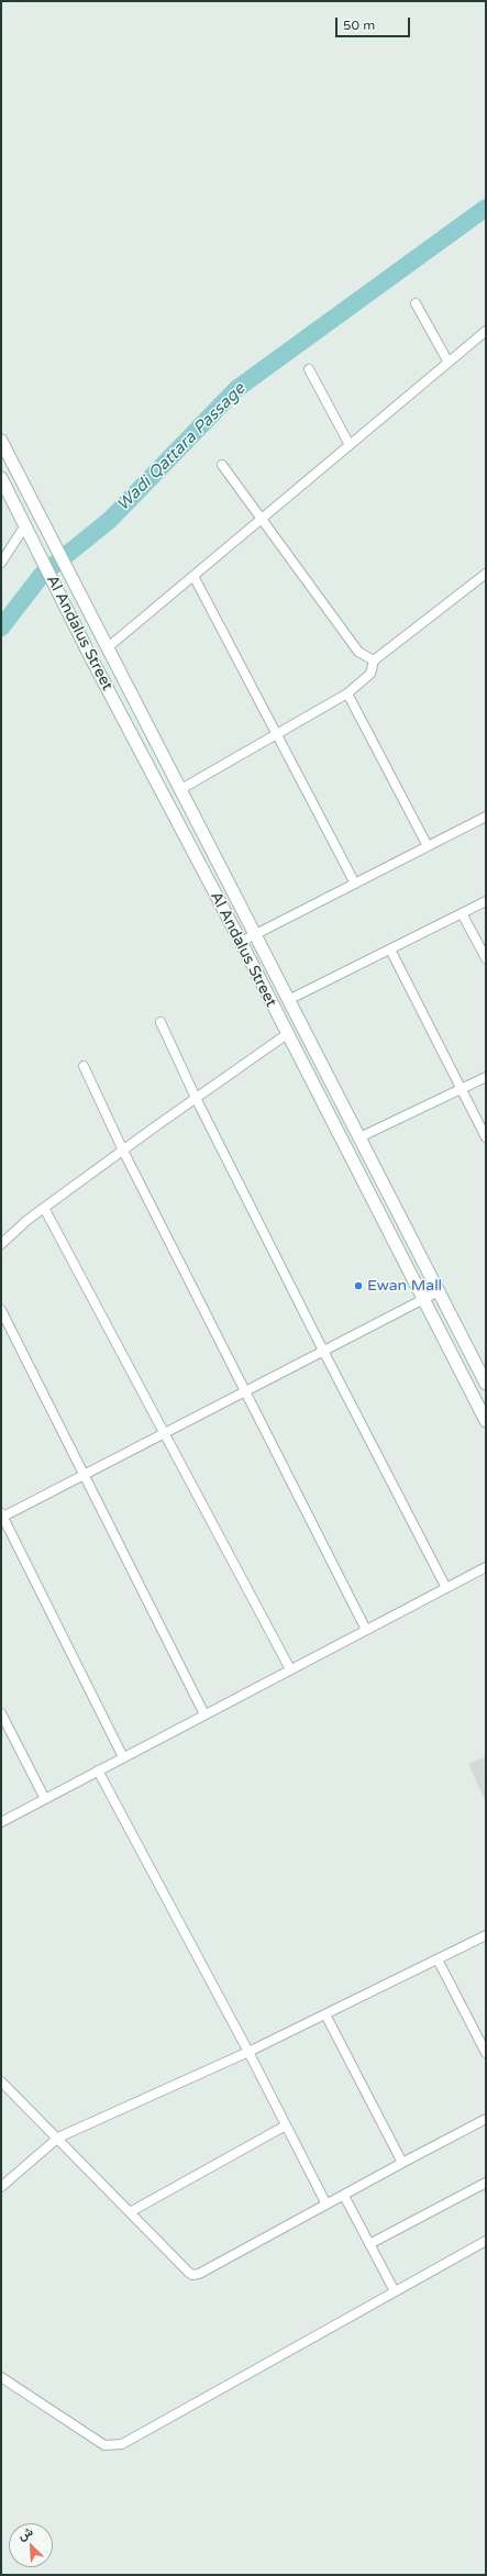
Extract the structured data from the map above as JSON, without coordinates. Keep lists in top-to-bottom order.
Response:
{
  "streets": {
    "main road": ["Al Andalus Street"]
  },
  "water": ["Wadi Qattara Passage"],
  "places": ["Ewan Mall"],
  "scale_bar": "50 m",
  "north": "top left"
}
